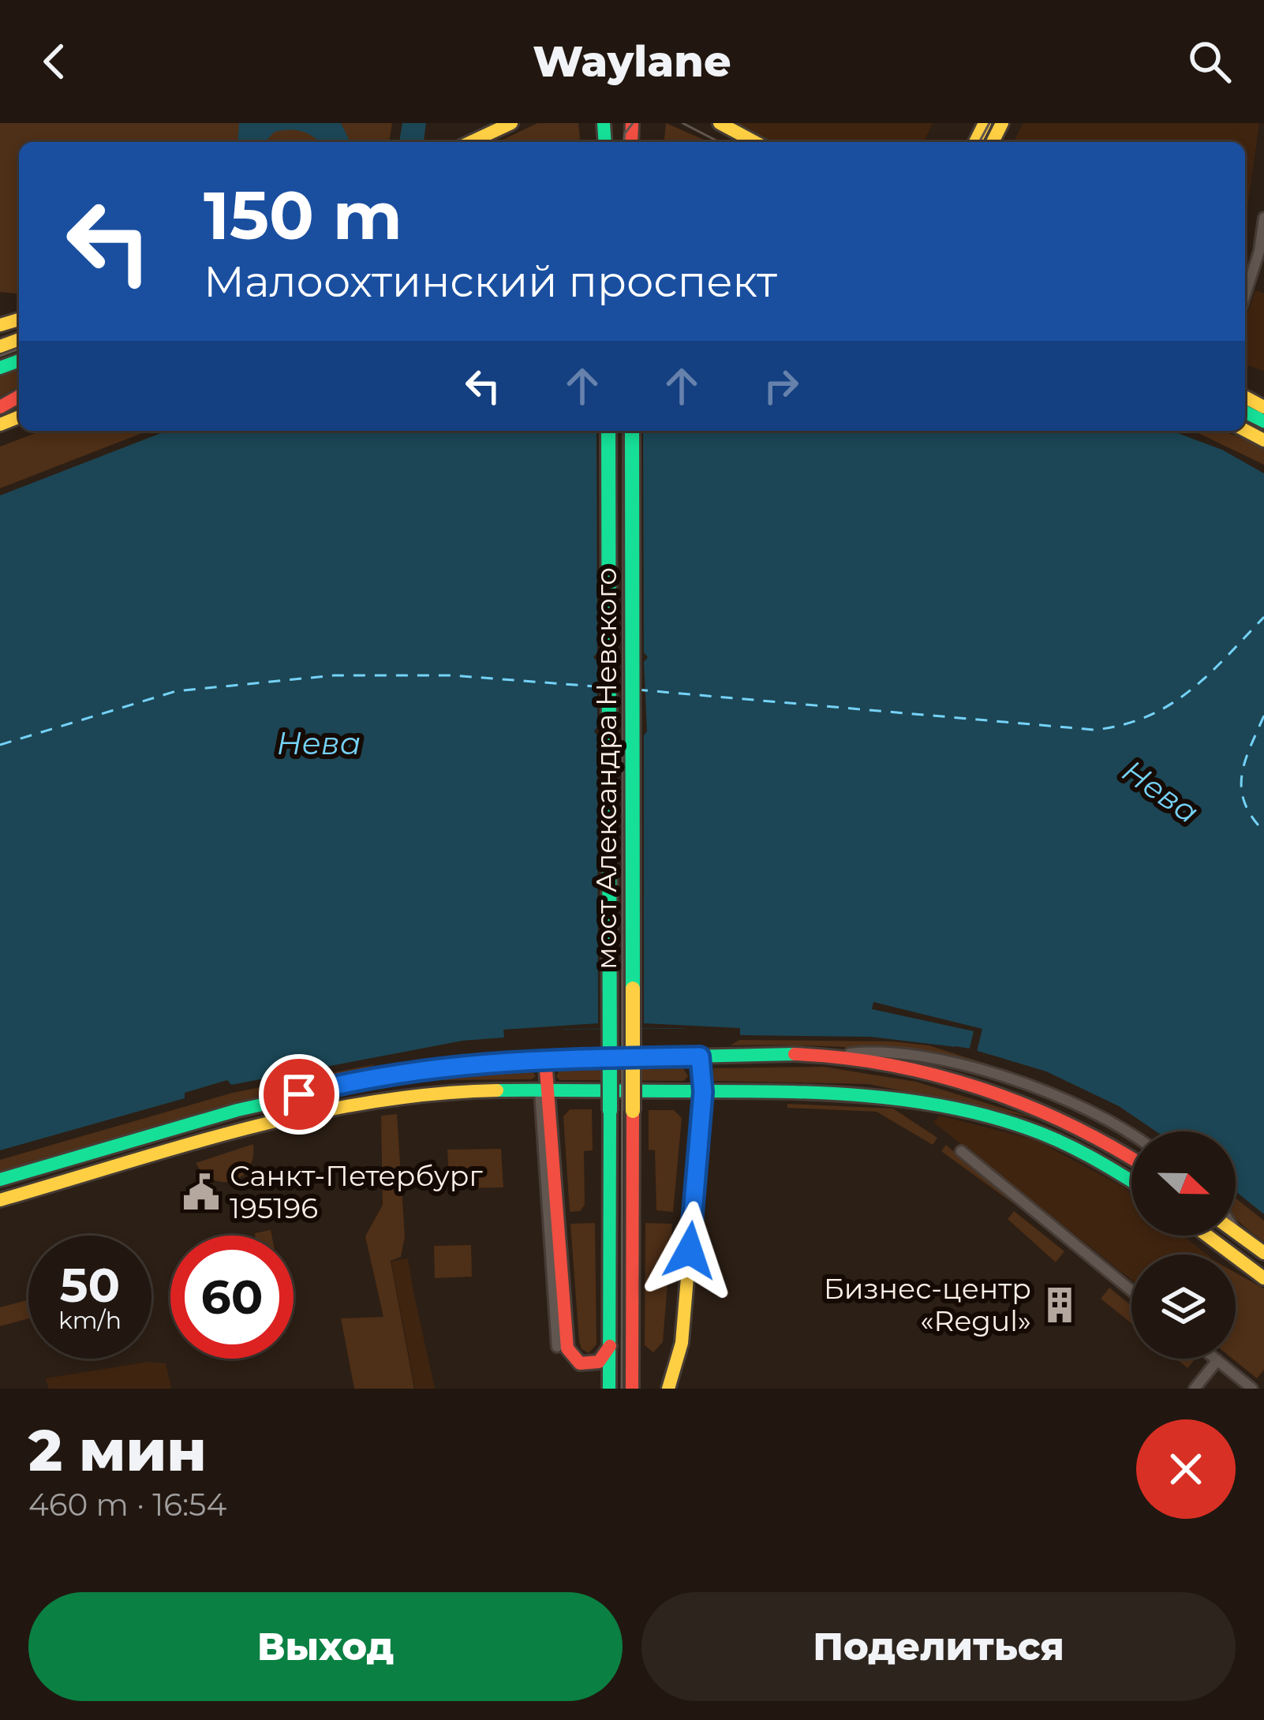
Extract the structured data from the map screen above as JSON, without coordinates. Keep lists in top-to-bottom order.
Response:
{
  "streets": {
    "main road": ["мост Александра Невского"]
  },
  "water": ["Нева"],
  "places": {
    "public building": ["Санкт-Петербург 195196"],
    "building": ["Бизнес-центр «Regul»"]
  },
  "north": "right",
  "page": {
    "header": "Waylane",
    "turn": ["150 m", "Малоохтинский проспект"],
    "speed": "50 km/h",
    "limit": "60",
    "heading": ["2 мин", "460 m · 16:54"],
    "buttons": ["Выход", "Поделиться"]
  }
}
